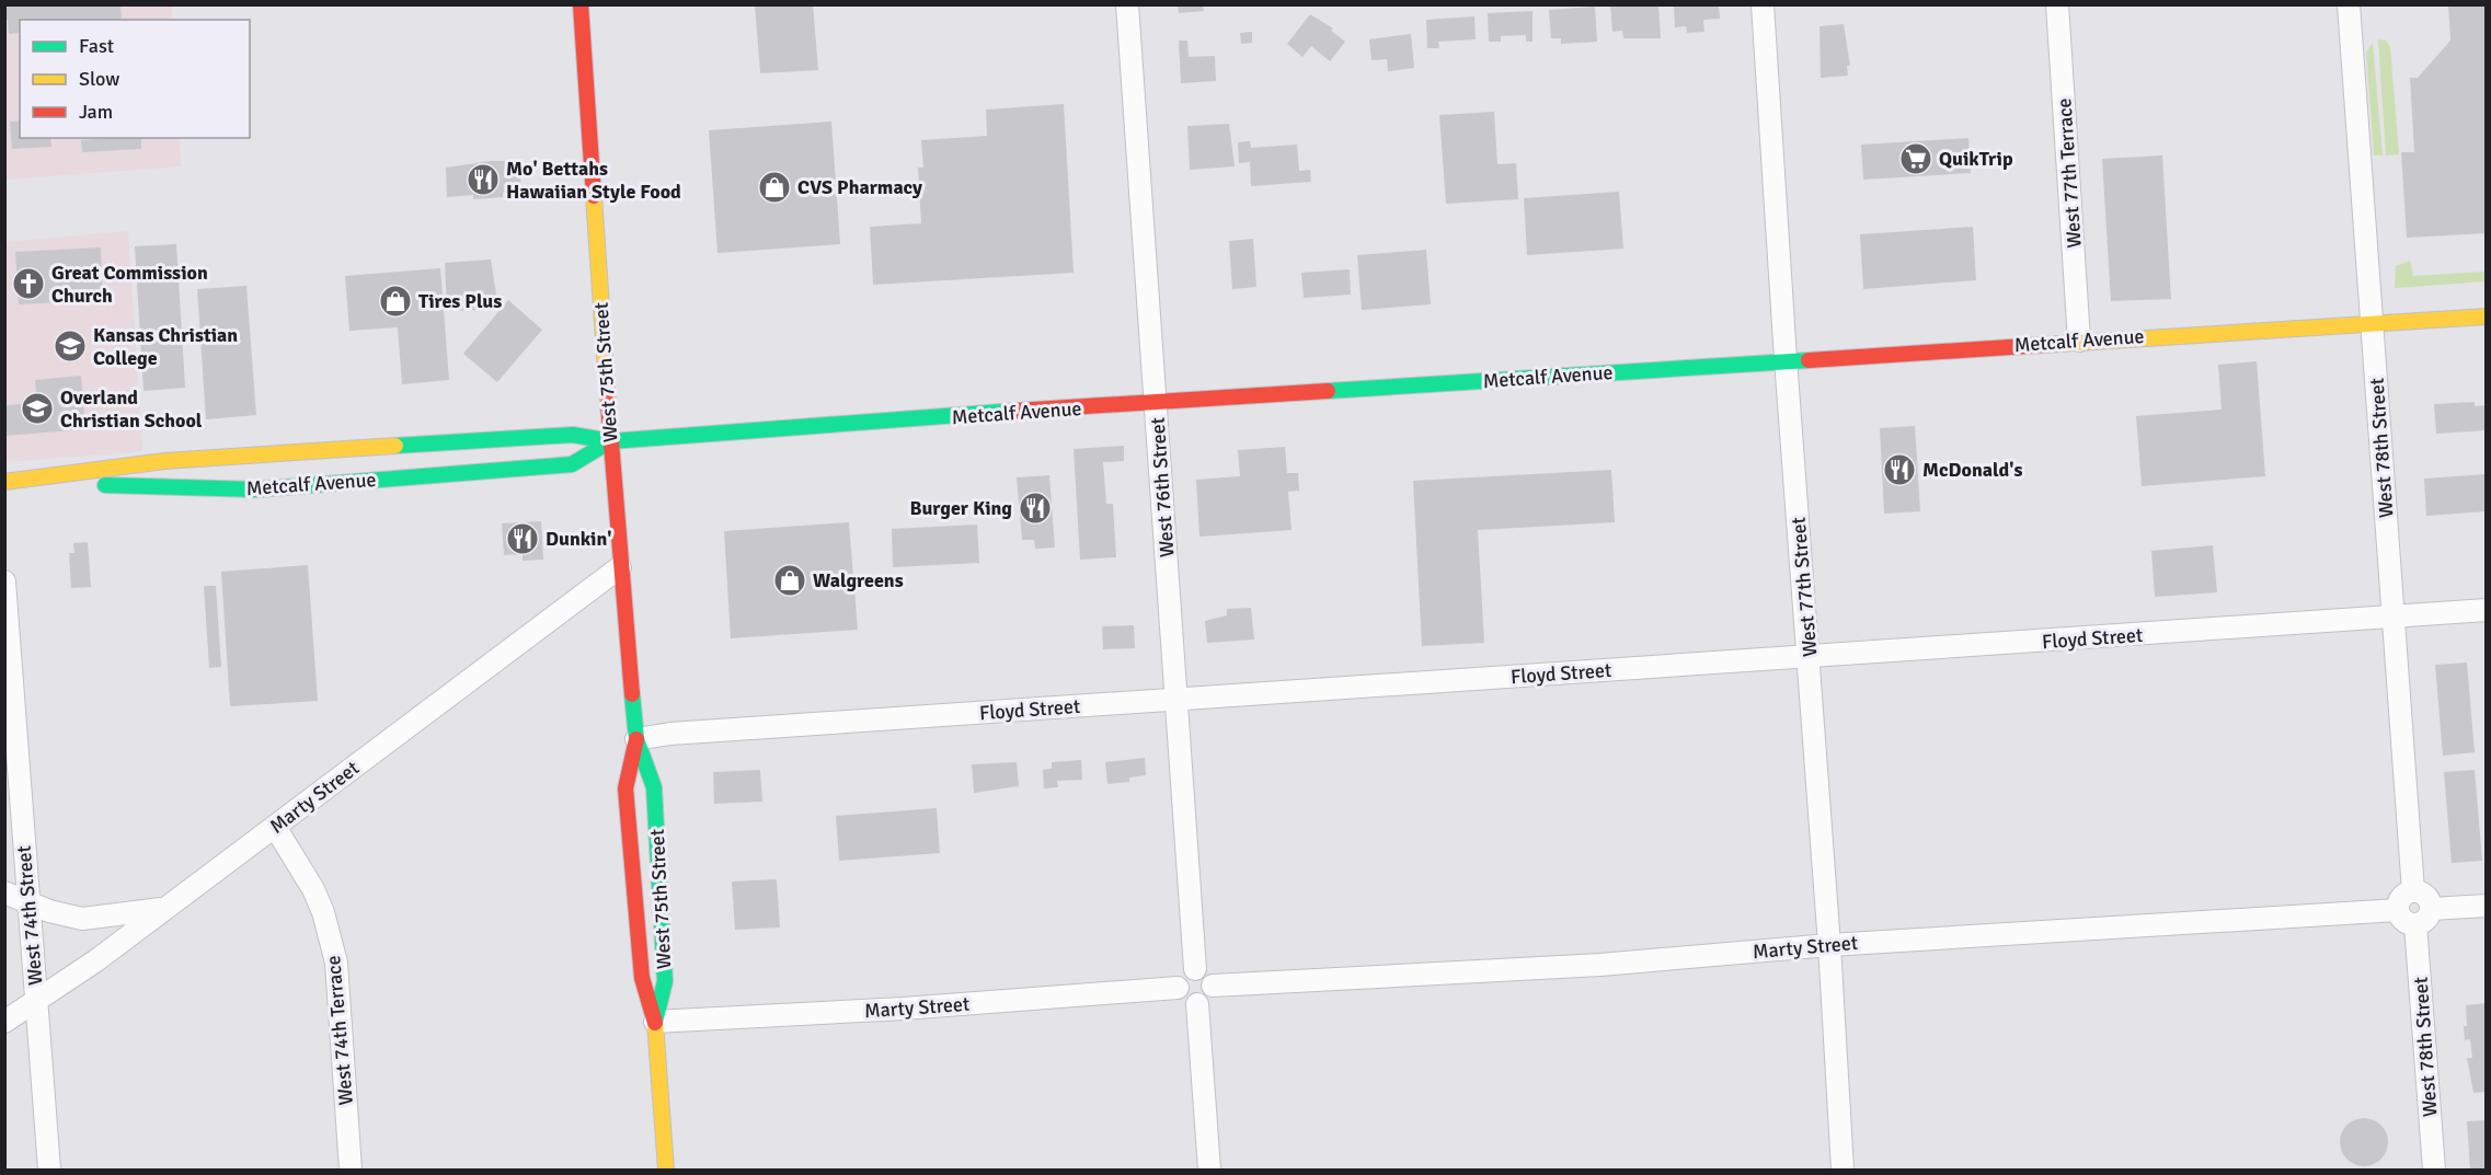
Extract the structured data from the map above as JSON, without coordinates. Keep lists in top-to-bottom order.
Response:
{
  "streets": {
    "main road": ["Metcalf Avenue", "West 75th Street"],
    "street": [
      "West 77th Terrace",
      "West 78th Street",
      "West 76th Street",
      "West 77th Street",
      "Floyd Street",
      "Marty Street",
      "West 74th Street",
      "West 74th Terrace"
    ]
  },
  "crossings": [
    ["West 77th Terrace", "Metcalf Avenue"],
    ["Metcalf Avenue", "West 75th Street"],
    ["Metcalf Avenue", "West 78th Street"],
    ["Metcalf Avenue", "West 76th Street"],
    ["Metcalf Avenue", "West 77th Street"],
    ["West 75th Street", "Floyd Street"],
    ["West 75th Street", "Marty Street"],
    ["West 78th Street", "Floyd Street"],
    ["West 78th Street", "Marty Street"],
    ["West 76th Street", "Floyd Street"],
    ["West 76th Street", "Marty Street"],
    ["West 77th Street", "Floyd Street"],
    ["West 77th Street", "Marty Street"],
    ["Marty Street", "West 74th Street"],
    ["Marty Street", "West 74th Terrace"]
  ],
  "places": {
    "supermarket": ["QuikTrip"],
    "restaurant": [
      "Mo' Bettahs Hawaiian Style Food",
      "McDonald's",
      "Burger King",
      "Dunkin'"
    ],
    "shop": ["CVS Pharmacy", "Tires Plus", "Walgreens"],
    "church": ["Great Commission Church"],
    "school or university": ["Kansas Christian College", "Overland Christian School"]
  },
  "legend": ["Fast", "Slow", "Jam"]
}
